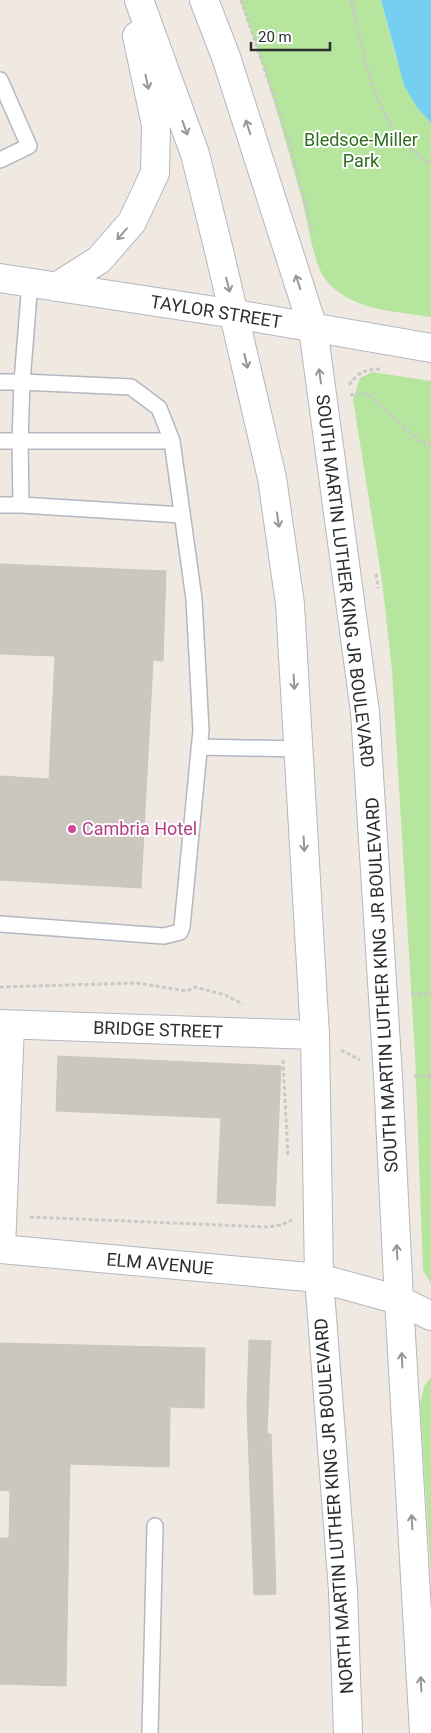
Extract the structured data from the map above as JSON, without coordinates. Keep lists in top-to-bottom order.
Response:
{
  "streets": {
    "main road": [
      "TAYLOR STREET",
      "SOUTH MARTIN LUTHER KING JR BOULEVARD",
      "BRIDGE STREET",
      "ELM AVENUE",
      "NORTH MARTIN LUTHER KING JR BOULEVARD"
    ]
  },
  "crossings": [
    ["TAYLOR STREET", "SOUTH MARTIN LUTHER KING JR BOULEVARD"],
    ["SOUTH MARTIN LUTHER KING JR BOULEVARD", "ELM AVENUE"],
    ["ELM AVENUE", "NORTH MARTIN LUTHER KING JR BOULEVARD"]
  ],
  "parks": ["Bledsoe-Miller Park"],
  "places": ["Cambria Hotel"],
  "scale_bar": "20 m"
}
